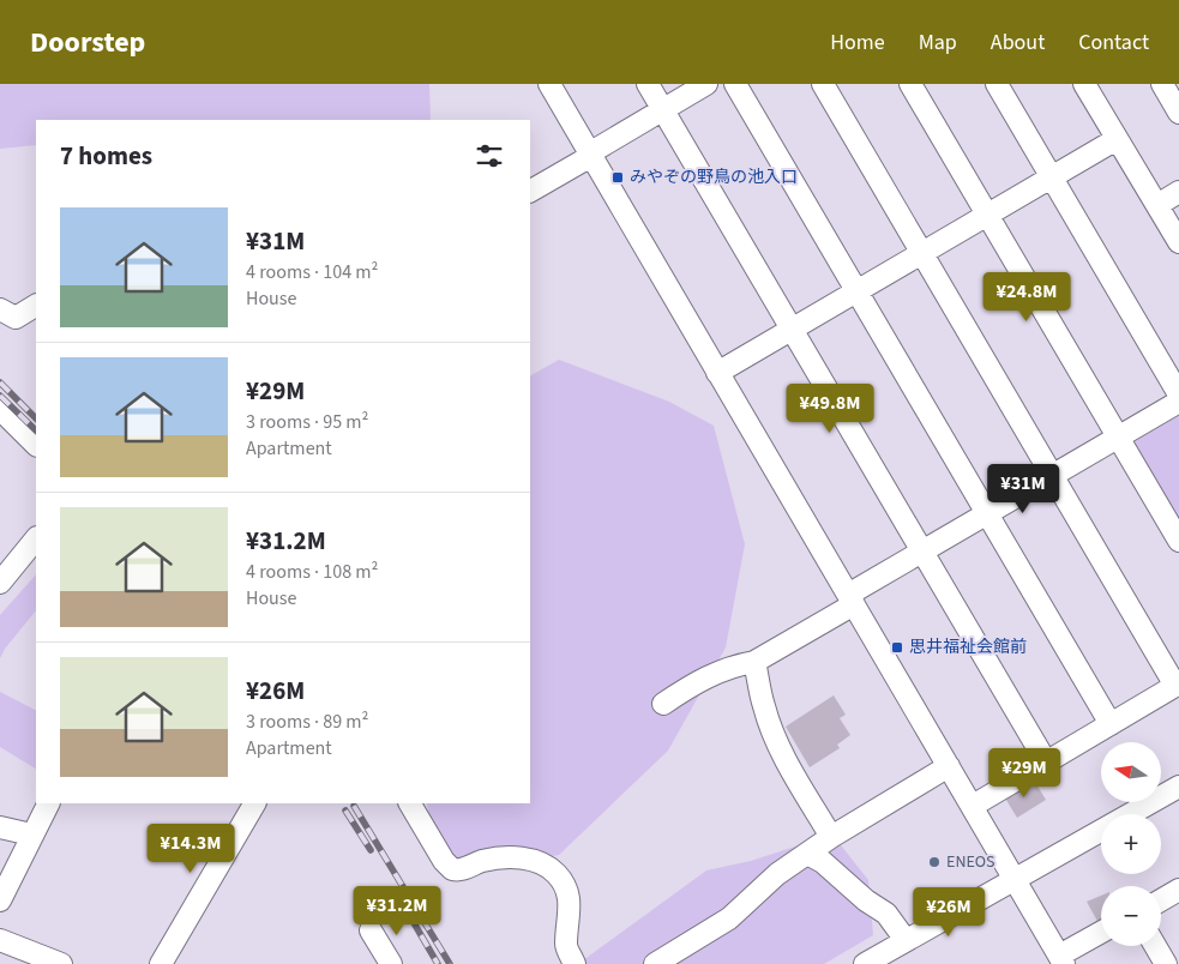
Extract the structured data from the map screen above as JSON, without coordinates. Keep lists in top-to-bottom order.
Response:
{
  "places": {
    "transit": ["みやぞの野鳥の池入口", "思井福祉会館前"],
    "other": ["ENEOS"]
  },
  "north": "left",
  "page": {
    "header": "Doorstep",
    "nav": [
      "Home",
      "Map",
      "About",
      "Contact"
    ],
    "heading": "7 homes",
    "list": [
      {
        "name": "¥31M",
        "note": "4 rooms · 104 m² · House"
      },
      {
        "name": "¥29M",
        "note": "3 rooms · 95 m² · Apartment"
      },
      {
        "name": "¥31.2M",
        "note": "4 rooms · 108 m² · House"
      },
      {
        "name": "¥26M",
        "note": "3 rooms · 89 m² · Apartment"
      }
    ],
    "price": [
      "¥24.8M",
      "¥49.8M",
      "¥31M",
      "¥29M",
      "¥14.3M",
      "¥31.2M",
      "¥26M"
    ],
    "map_buttons": ["+", "−"]
  }
}
